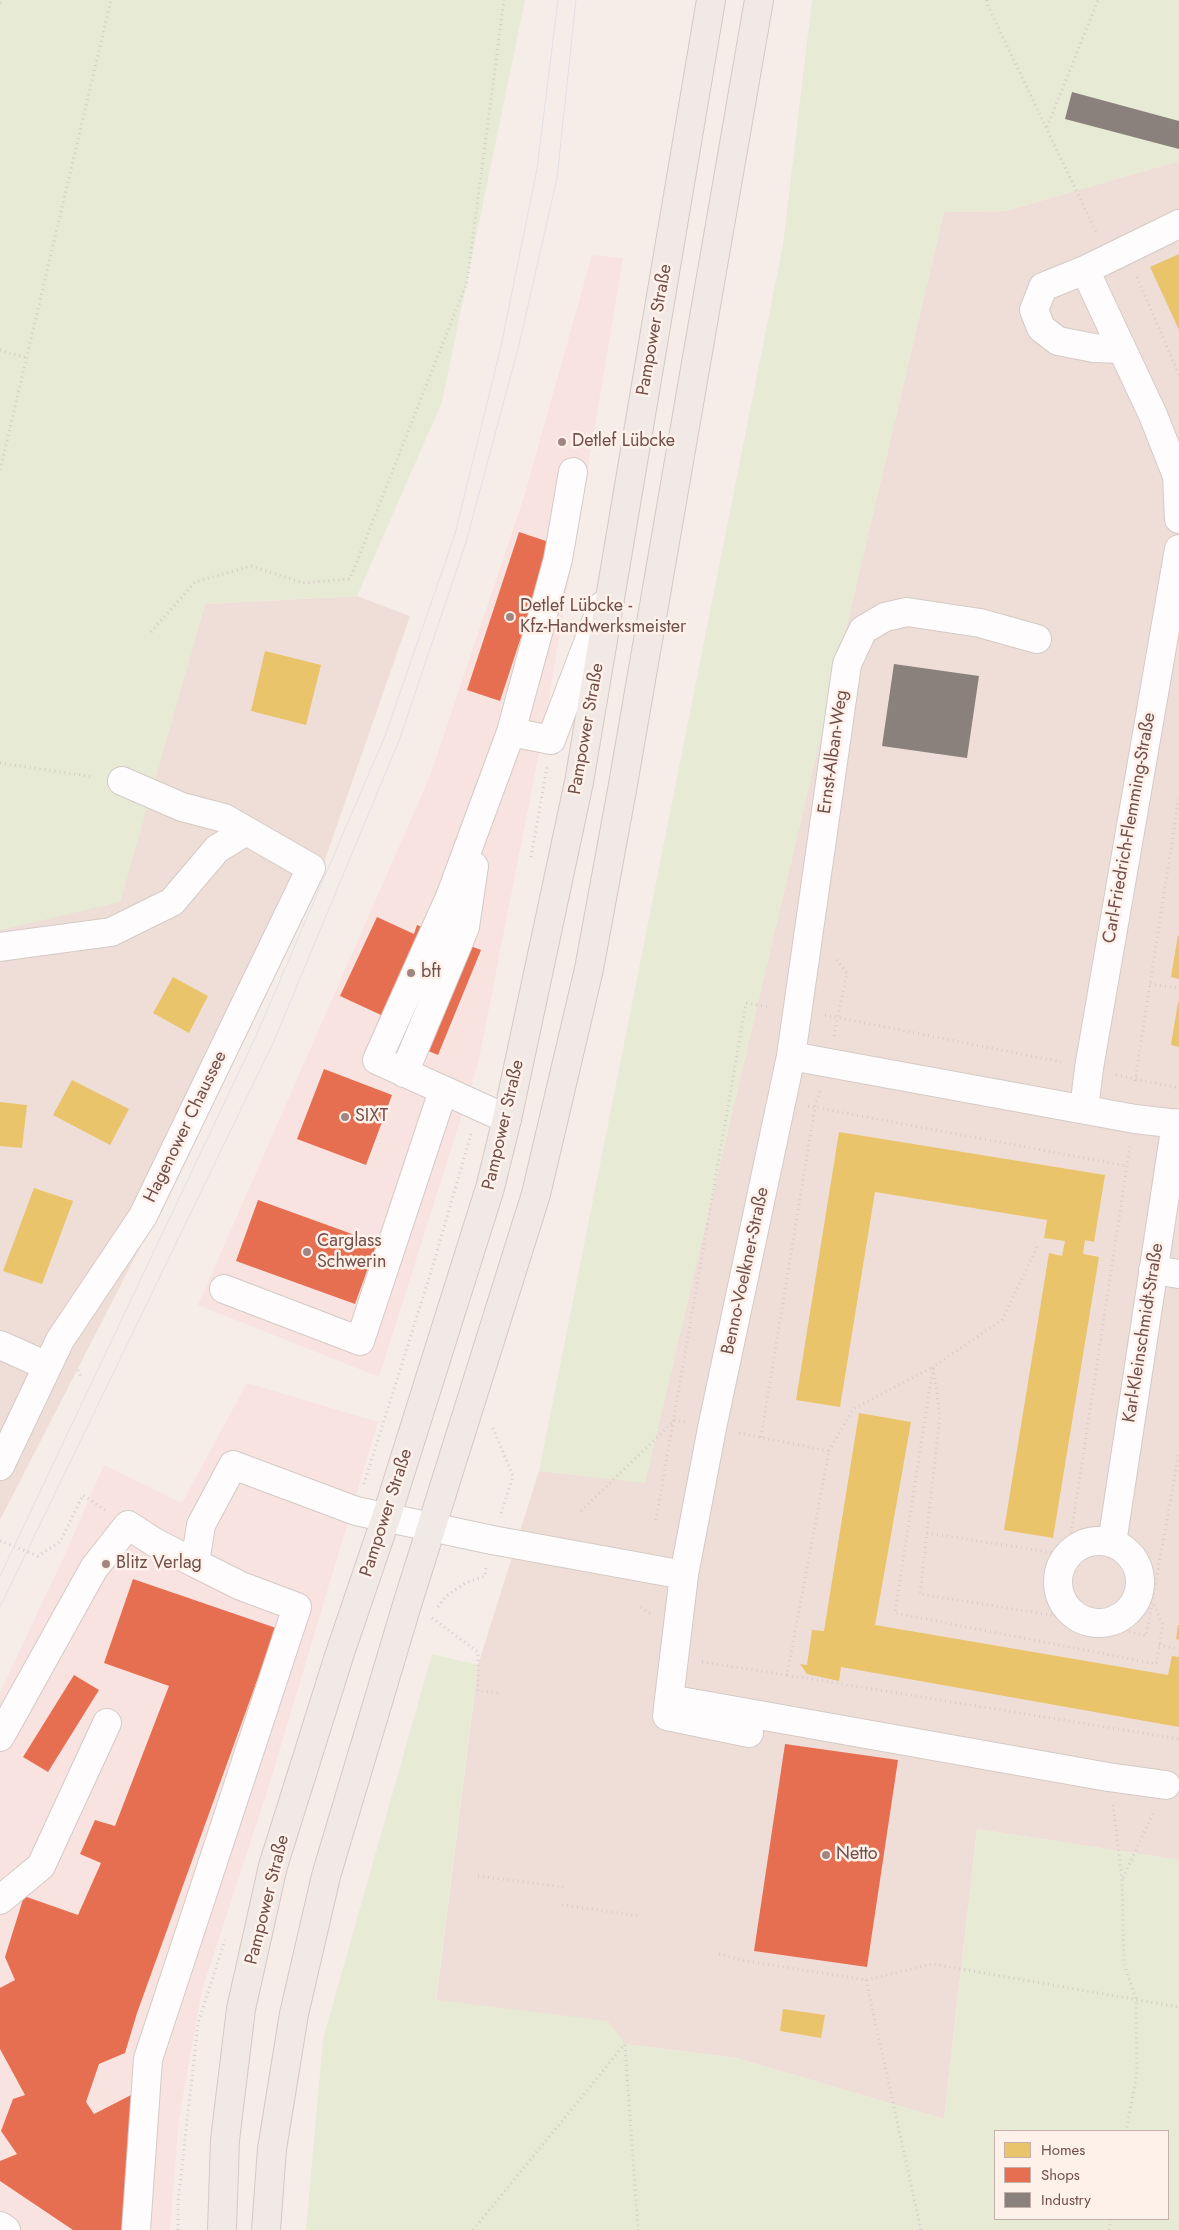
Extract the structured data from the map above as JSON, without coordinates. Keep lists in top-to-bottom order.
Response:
{
  "streets": {
    "main road": ["Pampower Straße"],
    "street": [
      "Ernst-Alban-Weg",
      "Carl-Friedrich-Flemming-Straße",
      "Hagenower Chaussee",
      "Benno-Voelkner-Straße",
      "Karl-Kleinschmidt-Straße"
    ]
  },
  "crossings": [
    ["Ernst-Alban-Weg", "Benno-Voelkner-Straße"]
  ],
  "places": [
    "Detlef Lübcke",
    "Detlef Lübcke - Kfz-Handwerksmeister",
    "bft",
    "SIXT",
    "Carglass Schwerin",
    "Blitz Verlag",
    "Netto"
  ],
  "legend": ["Homes", "Shops", "Industry"]
}
